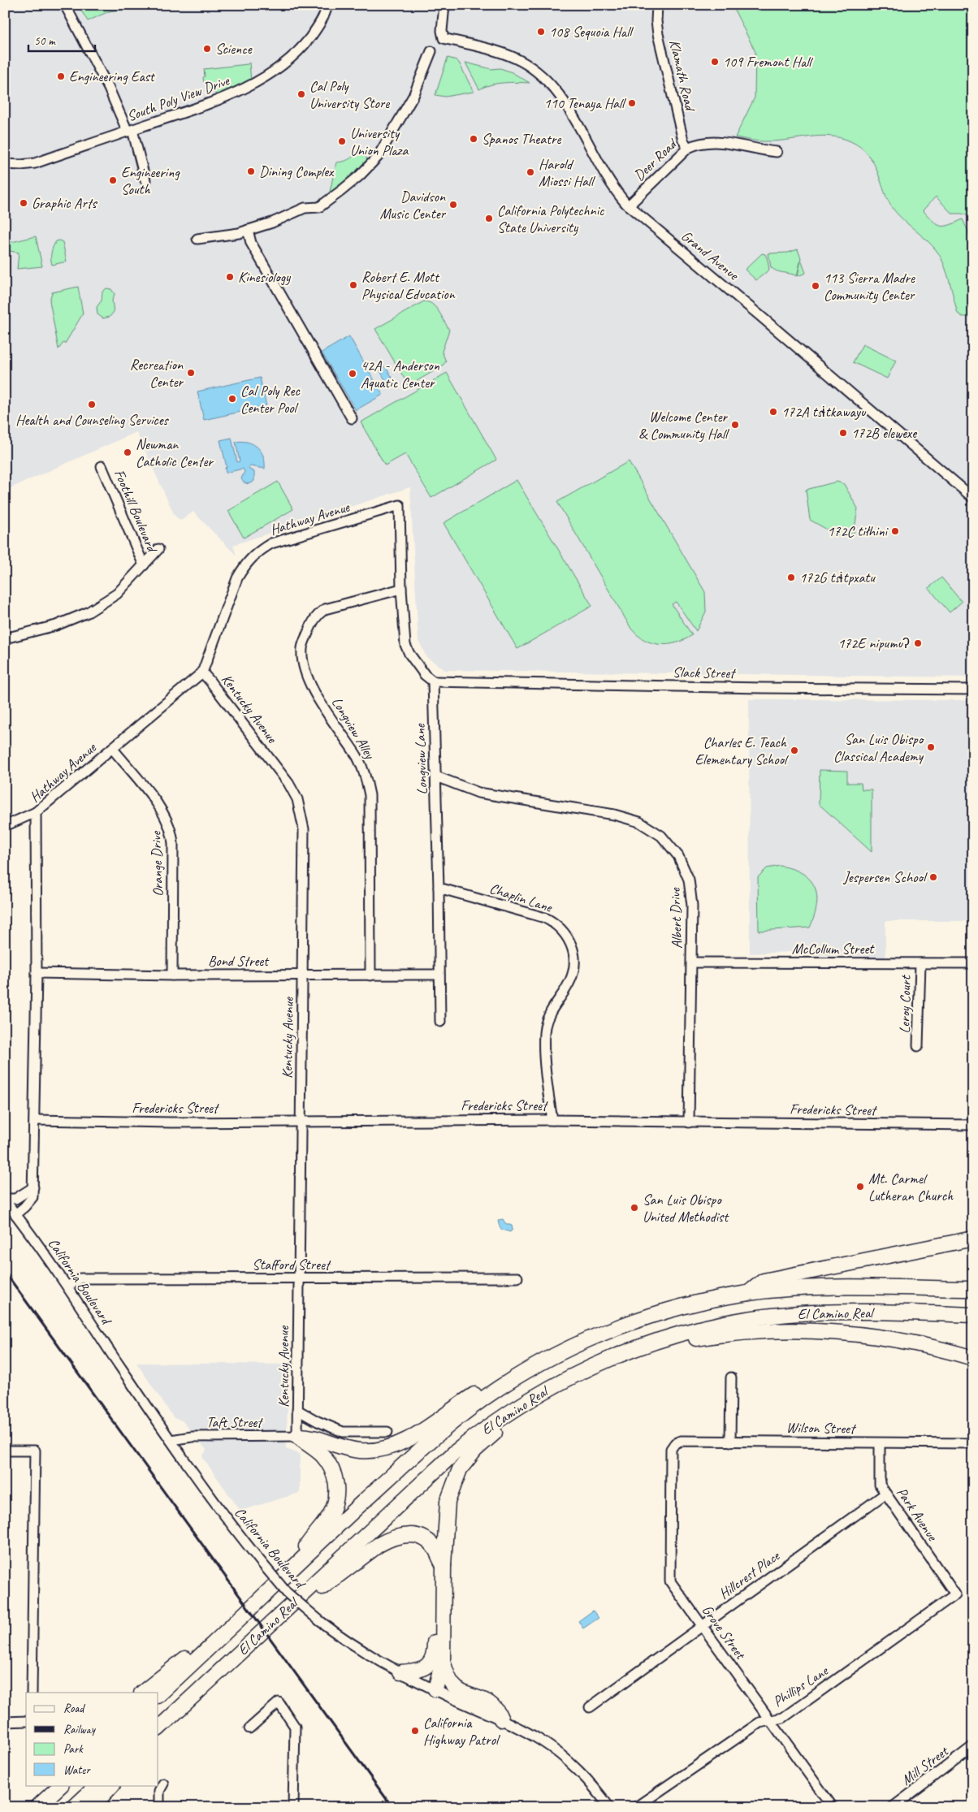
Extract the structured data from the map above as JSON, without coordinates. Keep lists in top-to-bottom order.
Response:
{
  "streets": {
    "highway": ["El Camino Real"],
    "street": [
      "Klamath Road",
      "South Poly View Drive",
      "Deer Road",
      "Grand Avenue",
      "Foothill Boulevard",
      "Hathway Avenue",
      "Slack Street",
      "Kentucky Avenue",
      "Longview Alley",
      "Longview Lane",
      "Orange Drive",
      "Chaplin Lane",
      "Albert Drive",
      "McCollum Street",
      "Bond Street",
      "Leroy Court",
      "Fredericks Street",
      "Stafford Street",
      "California Boulevard",
      "Taft Street",
      "Wilson Street",
      "Park Avenue",
      "Hillcrest Place",
      "Grove Street",
      "Phillips Lane",
      "Mill Street"
    ]
  },
  "crossings": [
    ["Klamath Road", "Deer Road"],
    ["Deer Road", "Grand Avenue"],
    ["Hathway Avenue", "Kentucky Avenue"],
    ["Hathway Avenue", "Longview Alley"],
    ["Hathway Avenue", "Orange Drive"],
    ["Hathway Avenue", "Bond Street"],
    ["Hathway Avenue", "Fredericks Street"],
    ["Hathway Avenue", "California Boulevard"],
    ["Slack Street", "Longview Lane"],
    ["Kentucky Avenue", "Bond Street"],
    ["Kentucky Avenue", "Fredericks Street"],
    ["Kentucky Avenue", "Stafford Street"],
    ["Kentucky Avenue", "Taft Street"],
    ["Longview Alley", "Bond Street"],
    ["Longview Lane", "Chaplin Lane"],
    ["Longview Lane", "Albert Drive"],
    ["Longview Lane", "Bond Street"],
    ["Orange Drive", "Bond Street"],
    ["Chaplin Lane", "Fredericks Street"],
    ["Albert Drive", "McCollum Street"],
    ["Albert Drive", "Fredericks Street"],
    ["McCollum Street", "Leroy Court"],
    ["Stafford Street", "California Boulevard"],
    ["California Boulevard", "Taft Street"],
    ["Wilson Street", "Park Avenue"],
    ["Wilson Street", "Grove Street"],
    ["Park Avenue", "Hillcrest Place"],
    ["Park Avenue", "Phillips Lane"],
    ["Hillcrest Place", "Grove Street"],
    ["Grove Street", "Phillips Lane"]
  ],
  "places": [
    "108 Sequoia Hall",
    "Science",
    "109 Fremont Hall",
    "Engineering East",
    "Cal Poly University Store",
    "110 Tenaya Hall",
    "Spanos Theatre",
    "University Union Plaza",
    "Dining Complex",
    "Harold Miossi Hall",
    "Engineering South",
    "Graphic Arts",
    "Davidson Music Center",
    "California Polytechnic State University",
    "Kinesiology",
    "Robert E. Mott Physical Education",
    "113 Sierra Madre Community Center",
    "Recreation Center",
    "42A - Anderson Aquatic Center",
    "Cal Poly Rec Center Pool",
    "Health and Counseling Services",
    "172A tsɨtkawayu",
    "Welcome Center & Community Hall",
    "172B elewexe",
    "Newman Catholic Center",
    "172C tiłhini",
    "172G tsɨtpxatu",
    "172E nipumuʔ",
    "San Luis Obispo Classical Academy",
    "Charles E. Teach Elementary School",
    "Jespersen School",
    "Mt. Carmel Lutheran Church",
    "San Luis Obispo United Methodist",
    "California Highway Patrol"
  ],
  "legend": [
    "Road",
    "Railway",
    "Park",
    "Water"
  ],
  "scale_bar": "50 m"
}
